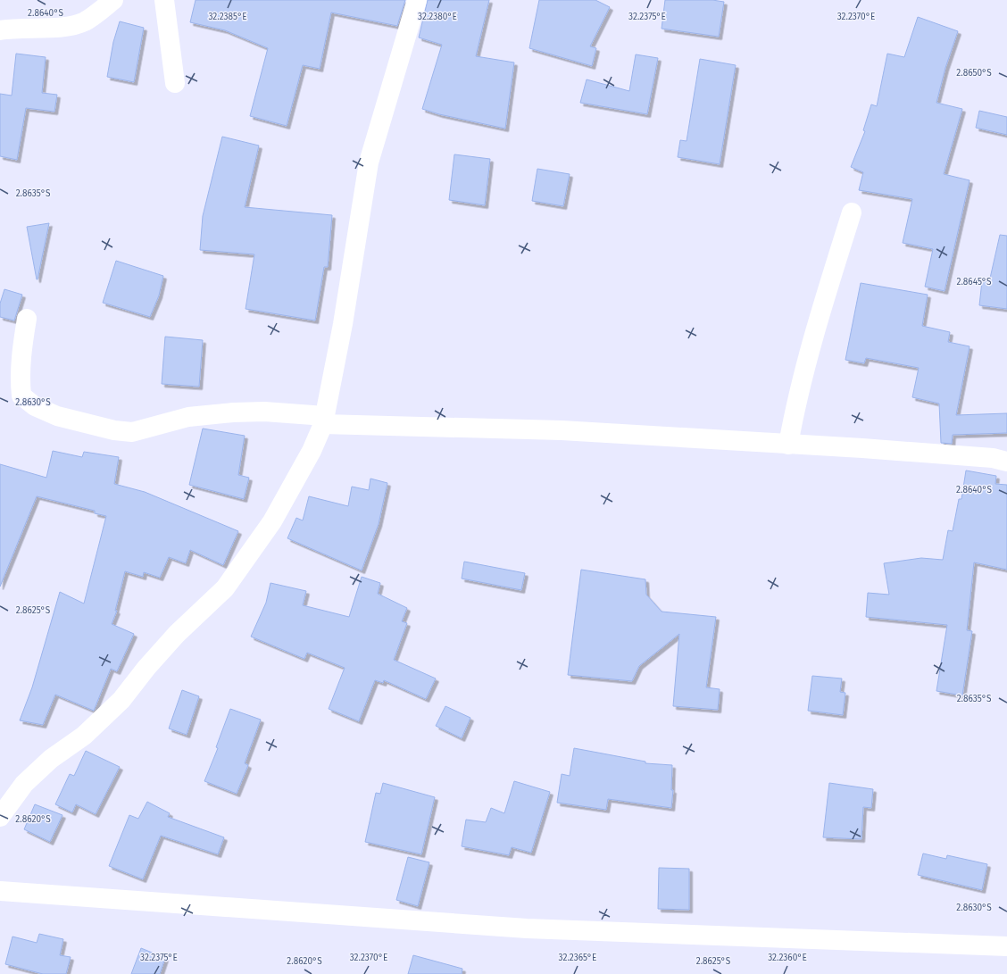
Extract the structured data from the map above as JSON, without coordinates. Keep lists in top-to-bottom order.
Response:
{
  "coordinates": [
    "2.8640°S",
    "32.2385°E",
    "32.2380°E",
    "32.2375°E",
    "32.2370°E",
    "2.8650°S",
    "2.8635°S",
    "2.8645°S",
    "2.8630°S",
    "2.8625°S",
    "2.8620°S",
    "32.2365°E",
    "32.2360°E"
  ]
}
